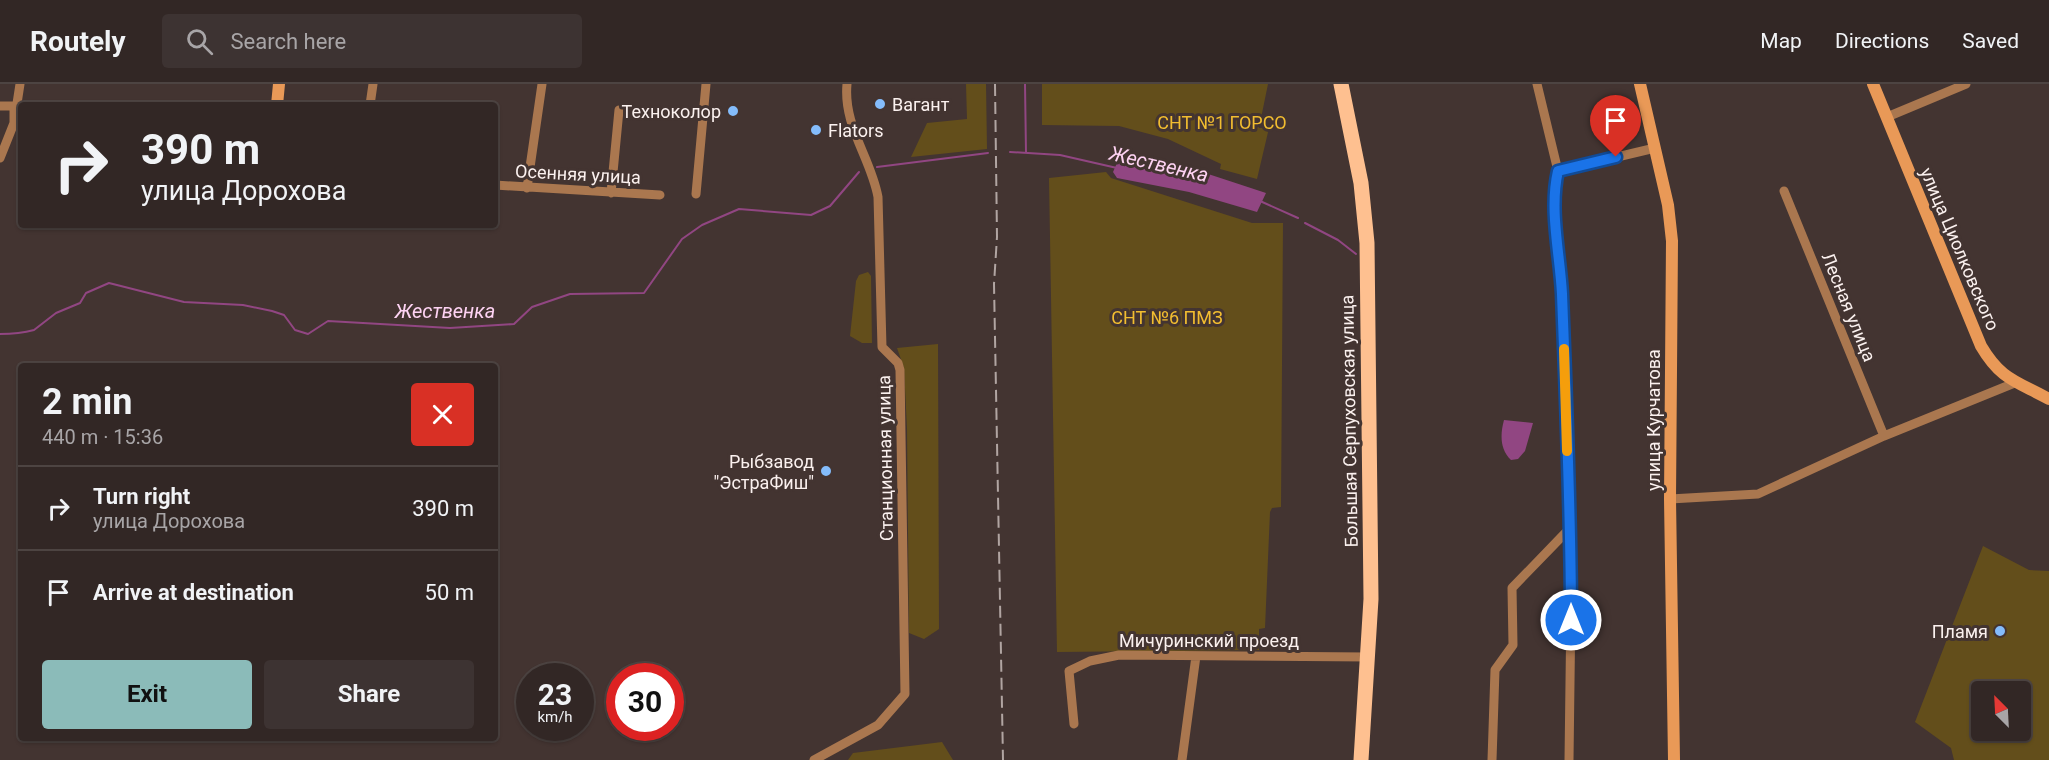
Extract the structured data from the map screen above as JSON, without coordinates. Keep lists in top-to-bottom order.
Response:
{
  "streets": {
    "main road": ["Большая Серпуховская улица"],
    "street": [
      "Осенняя улица",
      "улица Циолковского",
      "Лесная улица",
      "улица Курчатова",
      "Станционная улица",
      "Мичуринский проезд"
    ]
  },
  "crossings": [
    ["Большая Серпуховская улица", "Мичуринский проезд"]
  ],
  "water": ["Жественка"],
  "parks": ["СНТ №1 ГОРСО", "СНТ №6 ПМЗ"],
  "places": [
    "Вагант",
    "Техноколор",
    "Flators",
    "Рыбзавод \"ЭстраФиш\"",
    "Пламя"
  ],
  "north": "top left",
  "page": {
    "header": "Routely",
    "search": "Search here",
    "nav": ["Map", "Directions", "Saved"],
    "turn": ["390 m", "улица Дорохова"],
    "heading": ["2 min", "440 m · 15:36"],
    "list": [
      {
        "name": "Turn right",
        "note": "улица Дорохова",
        "value": "390 m"
      },
      {
        "name": "Arrive at destination",
        "value": "50 m"
      }
    ],
    "buttons": ["Exit", "Share"],
    "speed": "23 km/h",
    "limit": "30"
  }
}
